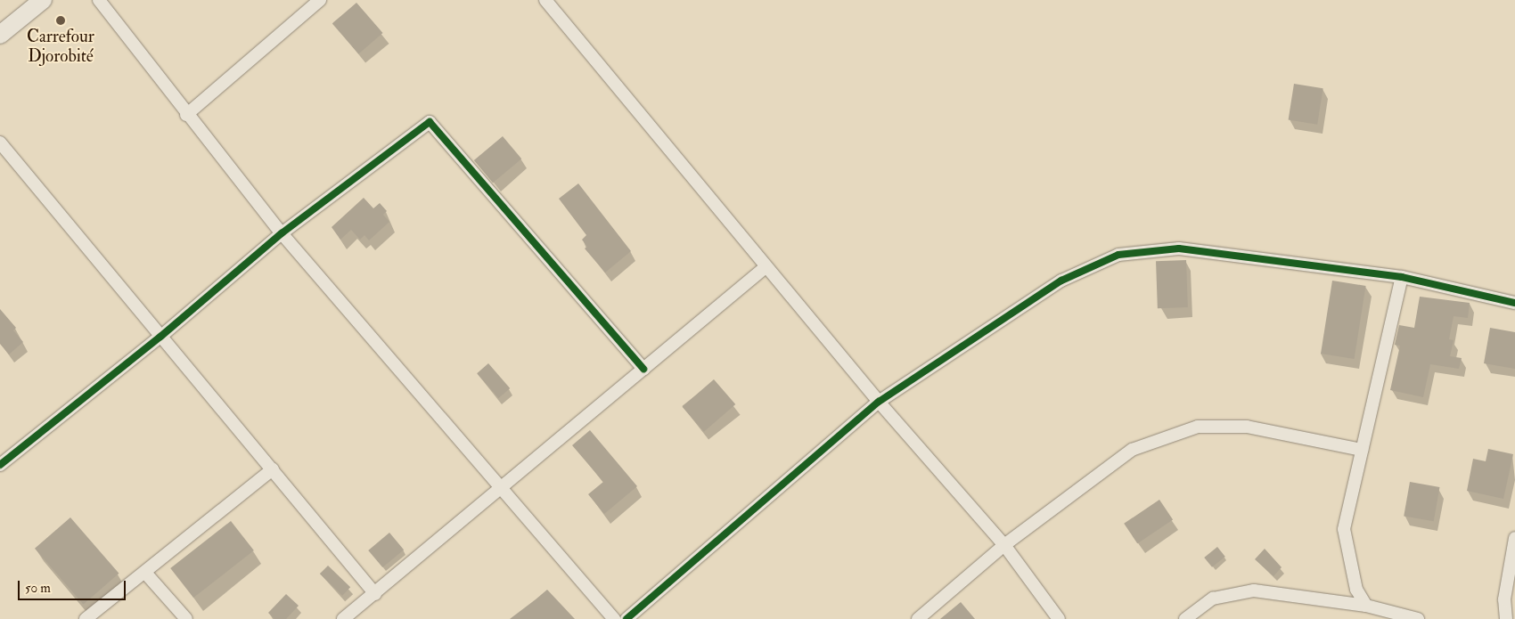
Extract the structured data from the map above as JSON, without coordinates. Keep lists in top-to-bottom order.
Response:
{
  "places": ["Carrefour Djorobité"],
  "scale_bar": "50 m"
}
